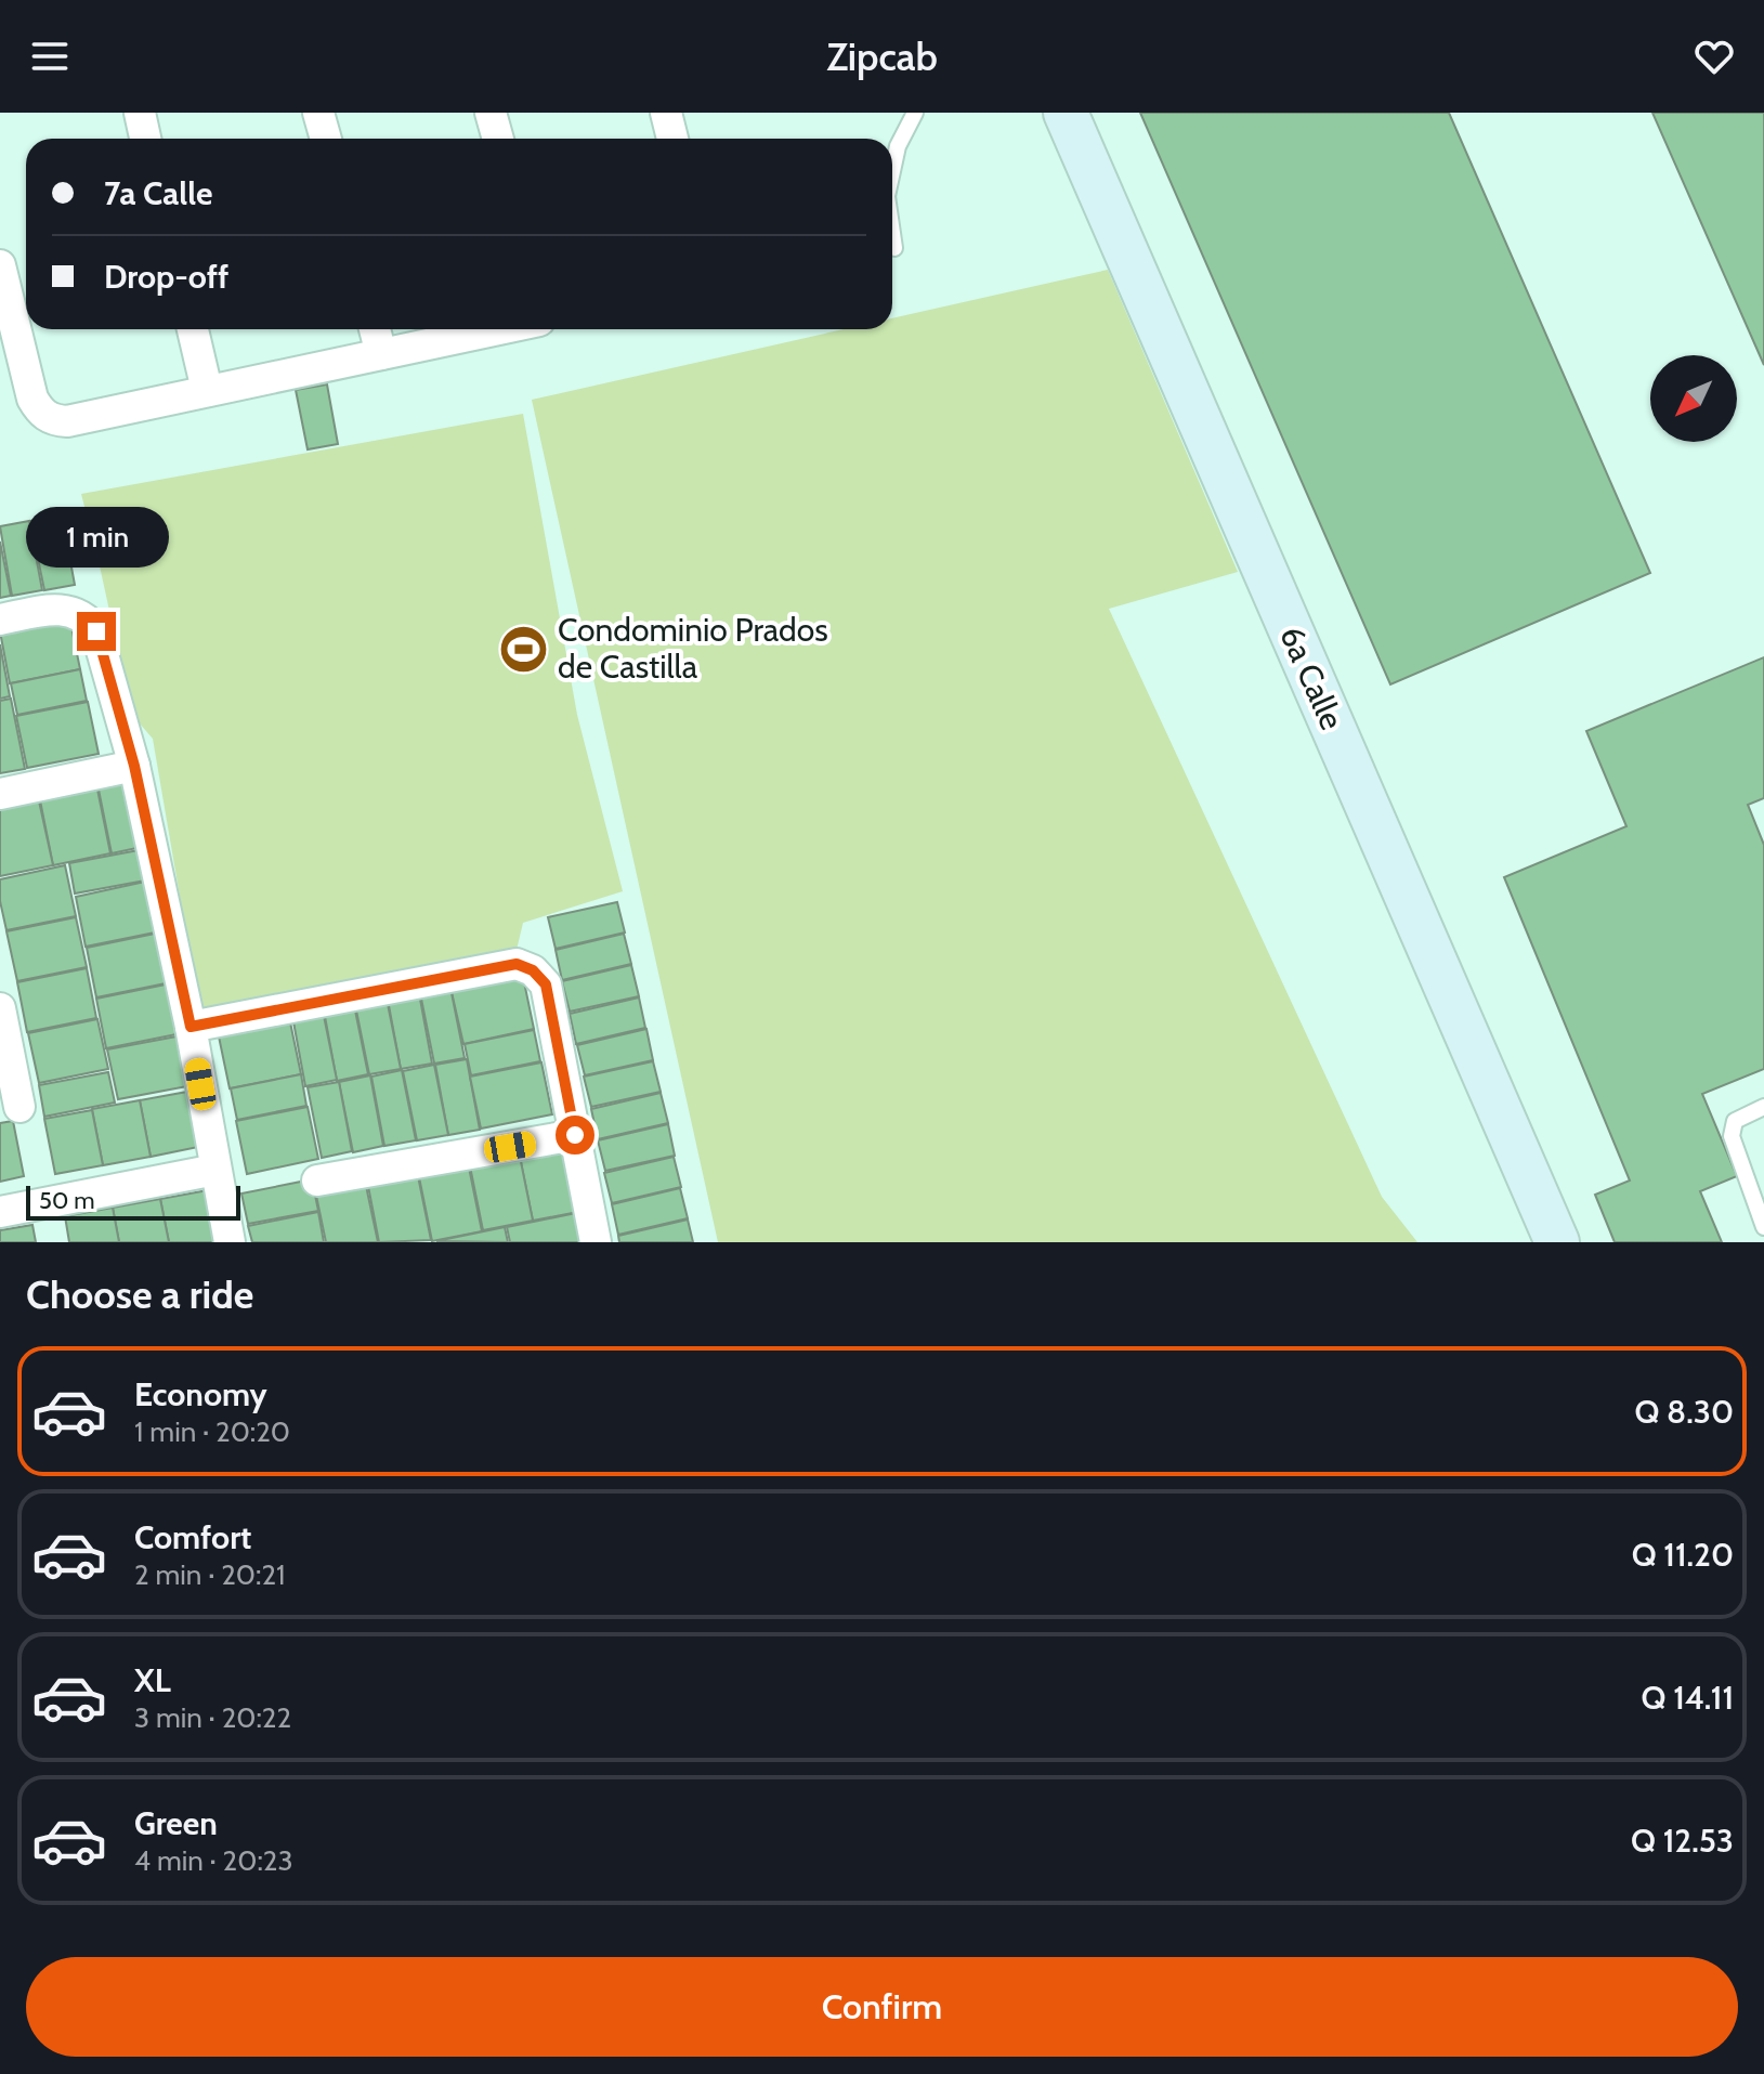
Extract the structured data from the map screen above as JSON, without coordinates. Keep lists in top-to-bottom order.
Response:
{
  "streets": {
    "main road": ["6a Calle"]
  },
  "places": {
    "sports": ["Condominio Prados de Castilla"]
  },
  "scale_bar": "50 m",
  "north": "bottom left",
  "page": {
    "header": "Zipcab",
    "banner": ["7a Calle", "Drop-off"],
    "bubble": "1 min",
    "scale": "50 m",
    "heading": "Choose a ride",
    "list": [
      {
        "name": "Economy",
        "note": "1 min · 20:20",
        "value": "Q 8.30"
      },
      {
        "name": "Comfort",
        "note": "2 min · 20:21",
        "value": "Q 11.20"
      },
      {
        "name": "XL",
        "note": "3 min · 20:22",
        "value": "Q 14.11"
      },
      {
        "name": "Green",
        "note": "4 min · 20:23",
        "value": "Q 12.53"
      }
    ],
    "buttons": "Confirm"
  }
}
